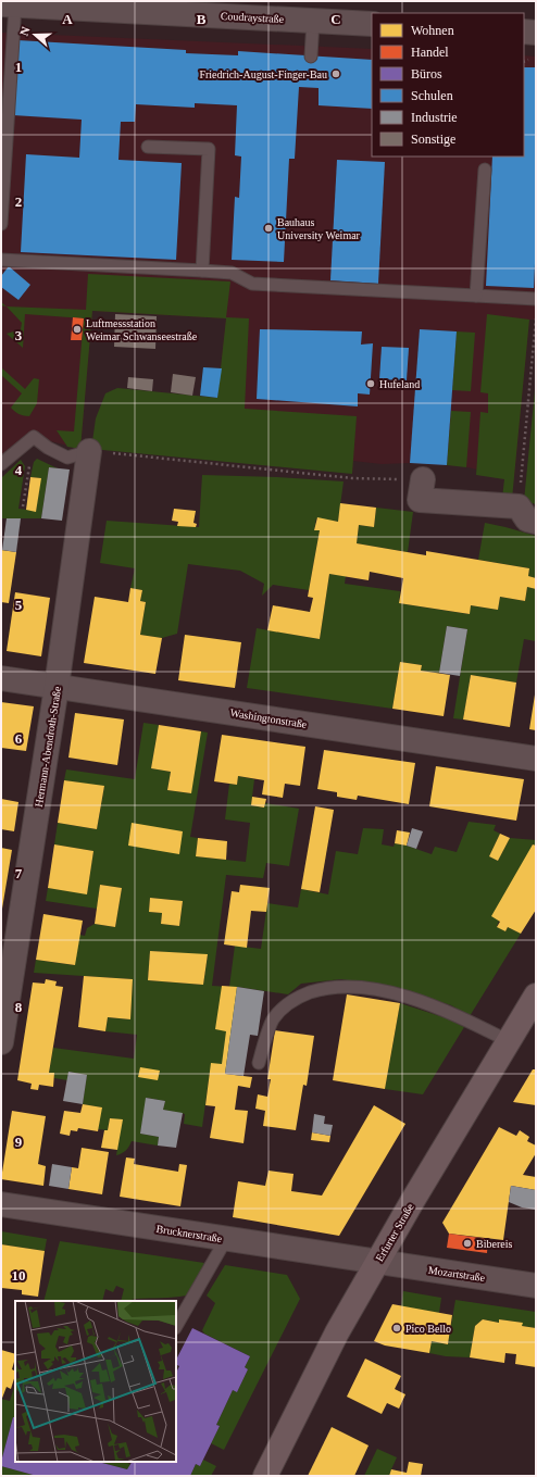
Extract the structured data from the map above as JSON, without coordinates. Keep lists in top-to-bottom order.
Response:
{
  "streets": {
    "street": [
      "Coudraystraße",
      "Washingtonstraße",
      "Hermann-Abendroth-Straße",
      "Erfurter Straße",
      "Brucknerstraße",
      "Mozartstraße"
    ]
  },
  "crossings": [
    ["Washingtonstraße", "Hermann-Abendroth-Straße"],
    ["Erfurter Straße", "Brucknerstraße"],
    ["Erfurter Straße", "Mozartstraße"],
    ["Brucknerstraße", "Mozartstraße"]
  ],
  "places": [
    "Friedrich-August-Finger-Bau",
    "Bauhaus University Weimar",
    "Luftmessstation Weimar Schwanseestraße",
    "Hufeland",
    "Bibereis",
    "Pico Bello"
  ],
  "legend": [
    "Wohnen",
    "Handel",
    "Büros",
    "Schulen",
    "Industrie",
    "Sonstige"
  ],
  "north": "left",
  "grid": {
    "columns": ["A", "B", "C"],
    "rows": [
      "1",
      "2",
      "3",
      "4",
      "5",
      "6",
      "7",
      "8",
      "9",
      "10"
    ]
  }
}
